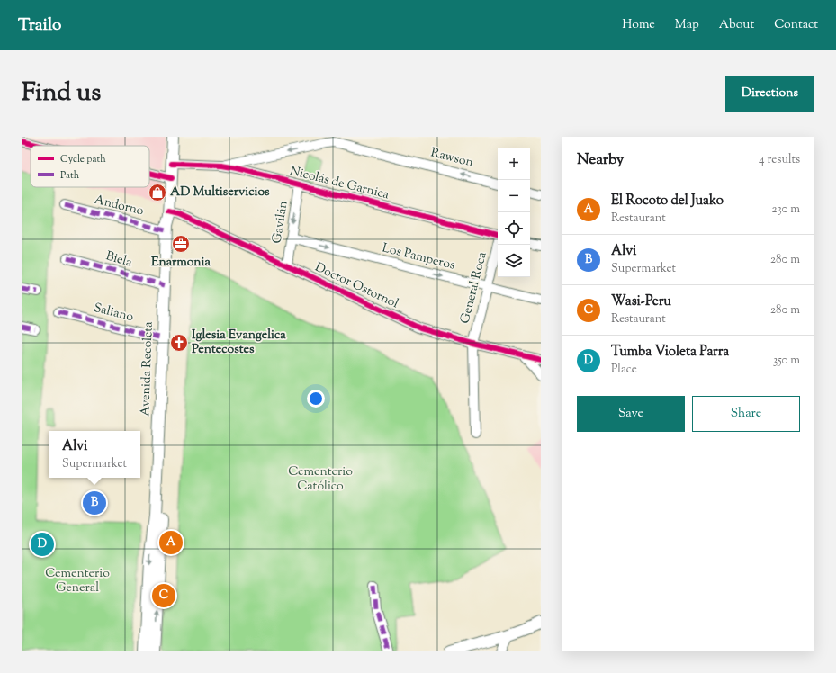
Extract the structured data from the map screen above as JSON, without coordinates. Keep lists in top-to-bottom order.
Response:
{
  "streets": {
    "main road": ["Avenida Recoleta"],
    "street": [
      "Rawson",
      "Nicolás de Garnica",
      "Andorno",
      "Gavilán",
      "Los Pamperos",
      "Biela",
      "Doctor Ostornol",
      "General Roca",
      "Saliano"
    ]
  },
  "crossings": [
    ["Rawson", "Nicolás de Garnica"],
    ["Nicolás de Garnica", "Gavilán"],
    ["Nicolás de Garnica", "Avenida Recoleta"],
    ["Andorno", "Avenida Recoleta"],
    ["Gavilán", "Los Pamperos"],
    ["Gavilán", "Doctor Ostornol"],
    ["Los Pamperos", "General Roca"],
    ["Biela", "Avenida Recoleta"],
    ["Doctor Ostornol", "General Roca"],
    ["Doctor Ostornol", "Avenida Recoleta"],
    ["Saliano", "Avenida Recoleta"]
  ],
  "one_way": ["Rawson", "Gavilán", "Los Pamperos"],
  "parks": ["Cementerio Católico", "Cementerio General"],
  "places": {
    "shop": ["AD Multiservicios"],
    "office": ["Enarmonia"],
    "church": ["Iglesia Evangelica Pentecostes"]
  },
  "legend": ["Cycle path", "Path"],
  "page": {
    "header": "Trailo",
    "nav": [
      "Home",
      "Map",
      "About",
      "Contact"
    ],
    "title": "Find us",
    "buttons": [
      "Directions",
      ["Save", "Share"]
    ],
    "heading": ["Nearby", "4 results"],
    "map_buttons": ["+", "−"],
    "list": [
      {
        "mark": "A",
        "name": "El Rocoto del Juako",
        "note": "Restaurant",
        "value": "230 m"
      },
      {
        "mark": "B",
        "name": "Alvi",
        "note": "Supermarket",
        "value": "280 m"
      },
      {
        "mark": "C",
        "name": "Wasi-Peru",
        "note": "Restaurant",
        "value": "280 m"
      },
      {
        "mark": "D",
        "name": "Tumba Violeta Parra",
        "note": "Place",
        "value": "350 m"
      }
    ],
    "popup": ["Alvi", "Supermarket"],
    "pins": [
      "B",
      "A",
      "D",
      "C"
    ]
  }
}
